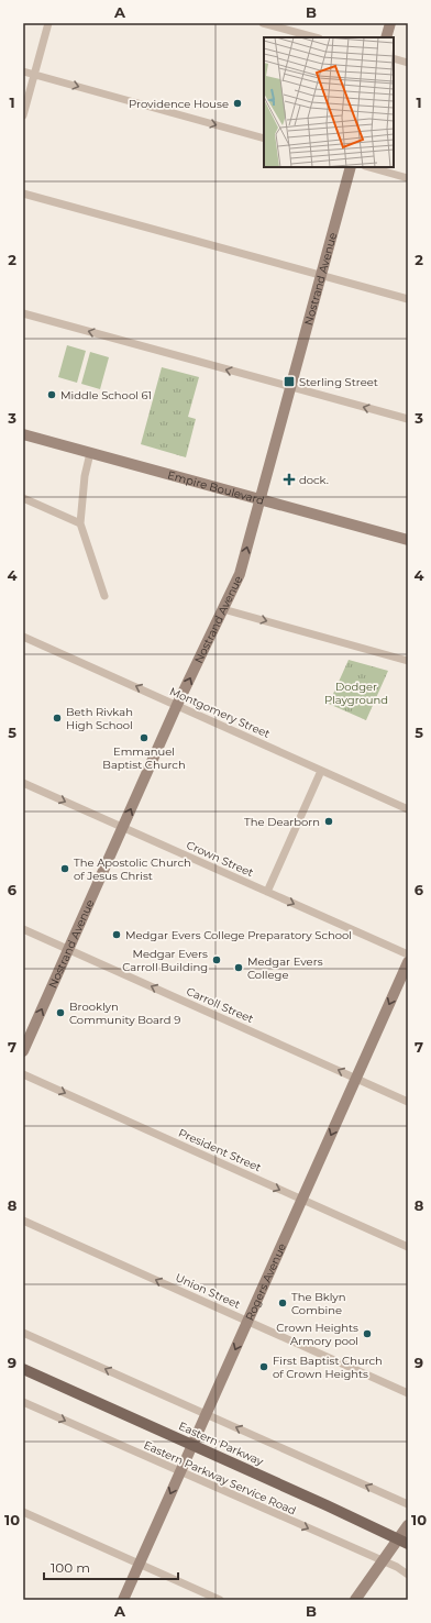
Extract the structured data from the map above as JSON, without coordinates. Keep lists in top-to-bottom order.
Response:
{
  "streets": {
    "main road": [
      "Nostrand Avenue",
      "Empire Boulevard",
      "Rogers Avenue",
      "Eastern Parkway"
    ],
    "street": [
      "Montgomery Street",
      "Crown Street",
      "Carroll Street",
      "President Street",
      "Union Street",
      "Eastern Parkway Service Road"
    ]
  },
  "crossings": [
    ["Nostrand Avenue", "Empire Boulevard"],
    ["Nostrand Avenue", "Montgomery Street"],
    ["Nostrand Avenue", "Crown Street"],
    ["Nostrand Avenue", "Carroll Street"],
    ["Carroll Street", "Rogers Avenue"],
    ["President Street", "Rogers Avenue"],
    ["Rogers Avenue", "Union Street"],
    ["Rogers Avenue", "Eastern Parkway"],
    ["Rogers Avenue", "Eastern Parkway Service Road"]
  ],
  "one_way": [
    "Nostrand Avenue",
    "Montgomery Street",
    "Crown Street",
    "Carroll Street",
    "President Street",
    "Rogers Avenue",
    "Union Street"
  ],
  "parks": ["Dodger Playground"],
  "places": {
    "other": [
      "Providence House",
      "Middle School 61",
      "Beth Rivkah High School",
      "Emmanuel Baptist Church",
      "The Dearborn",
      "The Apostolic Church of Jesus Christ",
      "Medgar Evers College Preparatory School",
      "Medgar Evers Carroll Building",
      "Medgar Evers College",
      "Brooklyn Community Board 9",
      "The Bklyn Combine",
      "Crown Heights Armory pool",
      "First Baptist Church of Crown Heights"
    ],
    "transit": ["Sterling Street"],
    "health": ["dock."]
  },
  "scale_bar": "100 m",
  "grid": {
    "columns": ["A", "B"],
    "rows": [
      "1",
      "2",
      "3",
      "4",
      "5",
      "6",
      "7",
      "8",
      "9",
      "10"
    ]
  }
}
